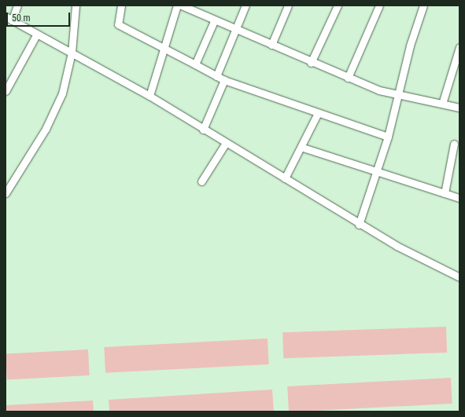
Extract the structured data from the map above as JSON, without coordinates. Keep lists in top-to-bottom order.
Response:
{
  "scale_bar": "50 m"
}
